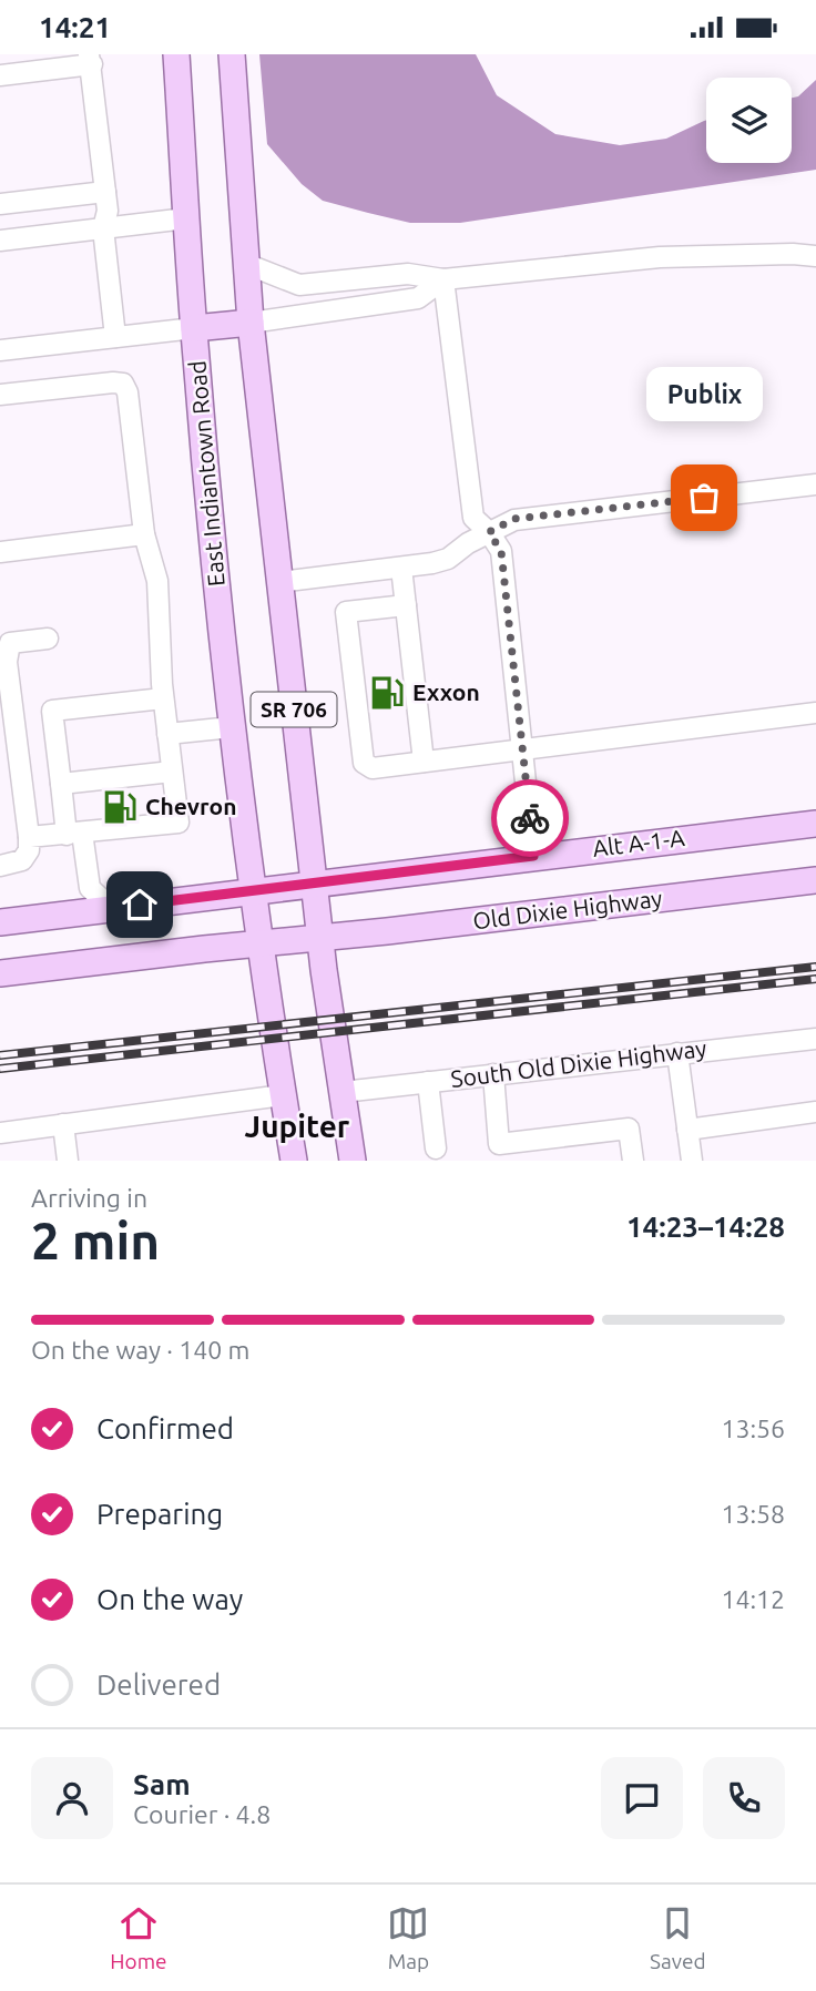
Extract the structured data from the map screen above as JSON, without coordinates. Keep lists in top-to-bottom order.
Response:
{
  "streets": {
    "main road": [
      "East Indiantown Road",
      "SR 706",
      "Alt A-1-A",
      "Old Dixie Highway"
    ],
    "street": ["South Old Dixie Highway"]
  },
  "crossings": [
    ["East Indiantown Road", "SR 706"],
    ["East Indiantown Road", "Alt A-1-A"],
    ["SR 706", "Alt A-1-A"],
    ["SR 706", "Old Dixie Highway"],
    ["SR 706", "South Old Dixie Highway"]
  ],
  "districts": ["Jupiter"],
  "places": {
    "other": ["Publix"],
    "fuel station": ["Exxon", "Chevron"]
  },
  "page": {
    "status": "14:21",
    "bubble": "Publix",
    "heading": ["2 min", "Arriving in", "14:23–14:28"],
    "panel": ["Sam", "Courier · 4.8"],
    "bar": "On the way · 140 m",
    "list": [
      ["Confirmed", "13:56"],
      ["Preparing", "13:58"],
      ["On the way", "14:12"],
      "Delivered"
    ],
    "tabs": ["Home", "Map", "Saved"]
  }
}
